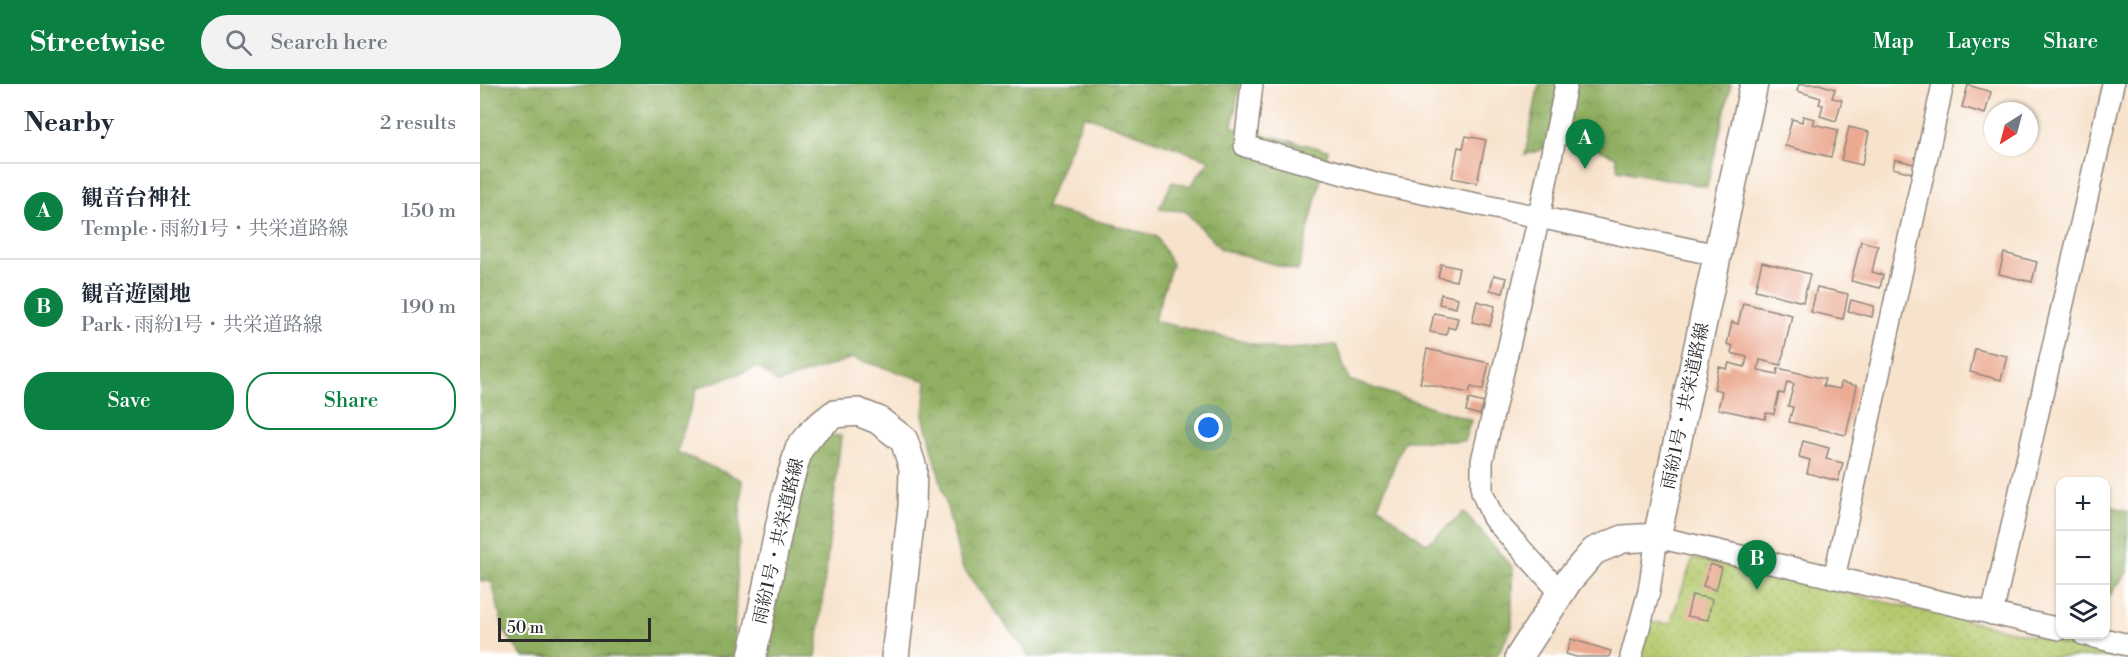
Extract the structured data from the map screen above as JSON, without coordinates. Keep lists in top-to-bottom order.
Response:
{
  "streets": {
    "street": ["雨紛1号・共栄道路線"]
  },
  "scale_bar": "50 m",
  "north": "bottom left",
  "page": {
    "header": "Streetwise",
    "search": "Search here",
    "nav": ["Map", "Layers", "Share"],
    "heading": ["Nearby", "2 results"],
    "pins": ["A", "B"],
    "list": [
      {
        "mark": "A",
        "name": "観音台神社",
        "note": "Temple · 雨紛1号・共栄道路線",
        "value": "150 m"
      },
      {
        "mark": "B",
        "name": "観音遊園地",
        "note": "Park · 雨紛1号・共栄道路線",
        "value": "190 m"
      }
    ],
    "buttons": ["Save", "Share"],
    "map_buttons": ["+", "−"],
    "scale": "50 m"
  }
}
